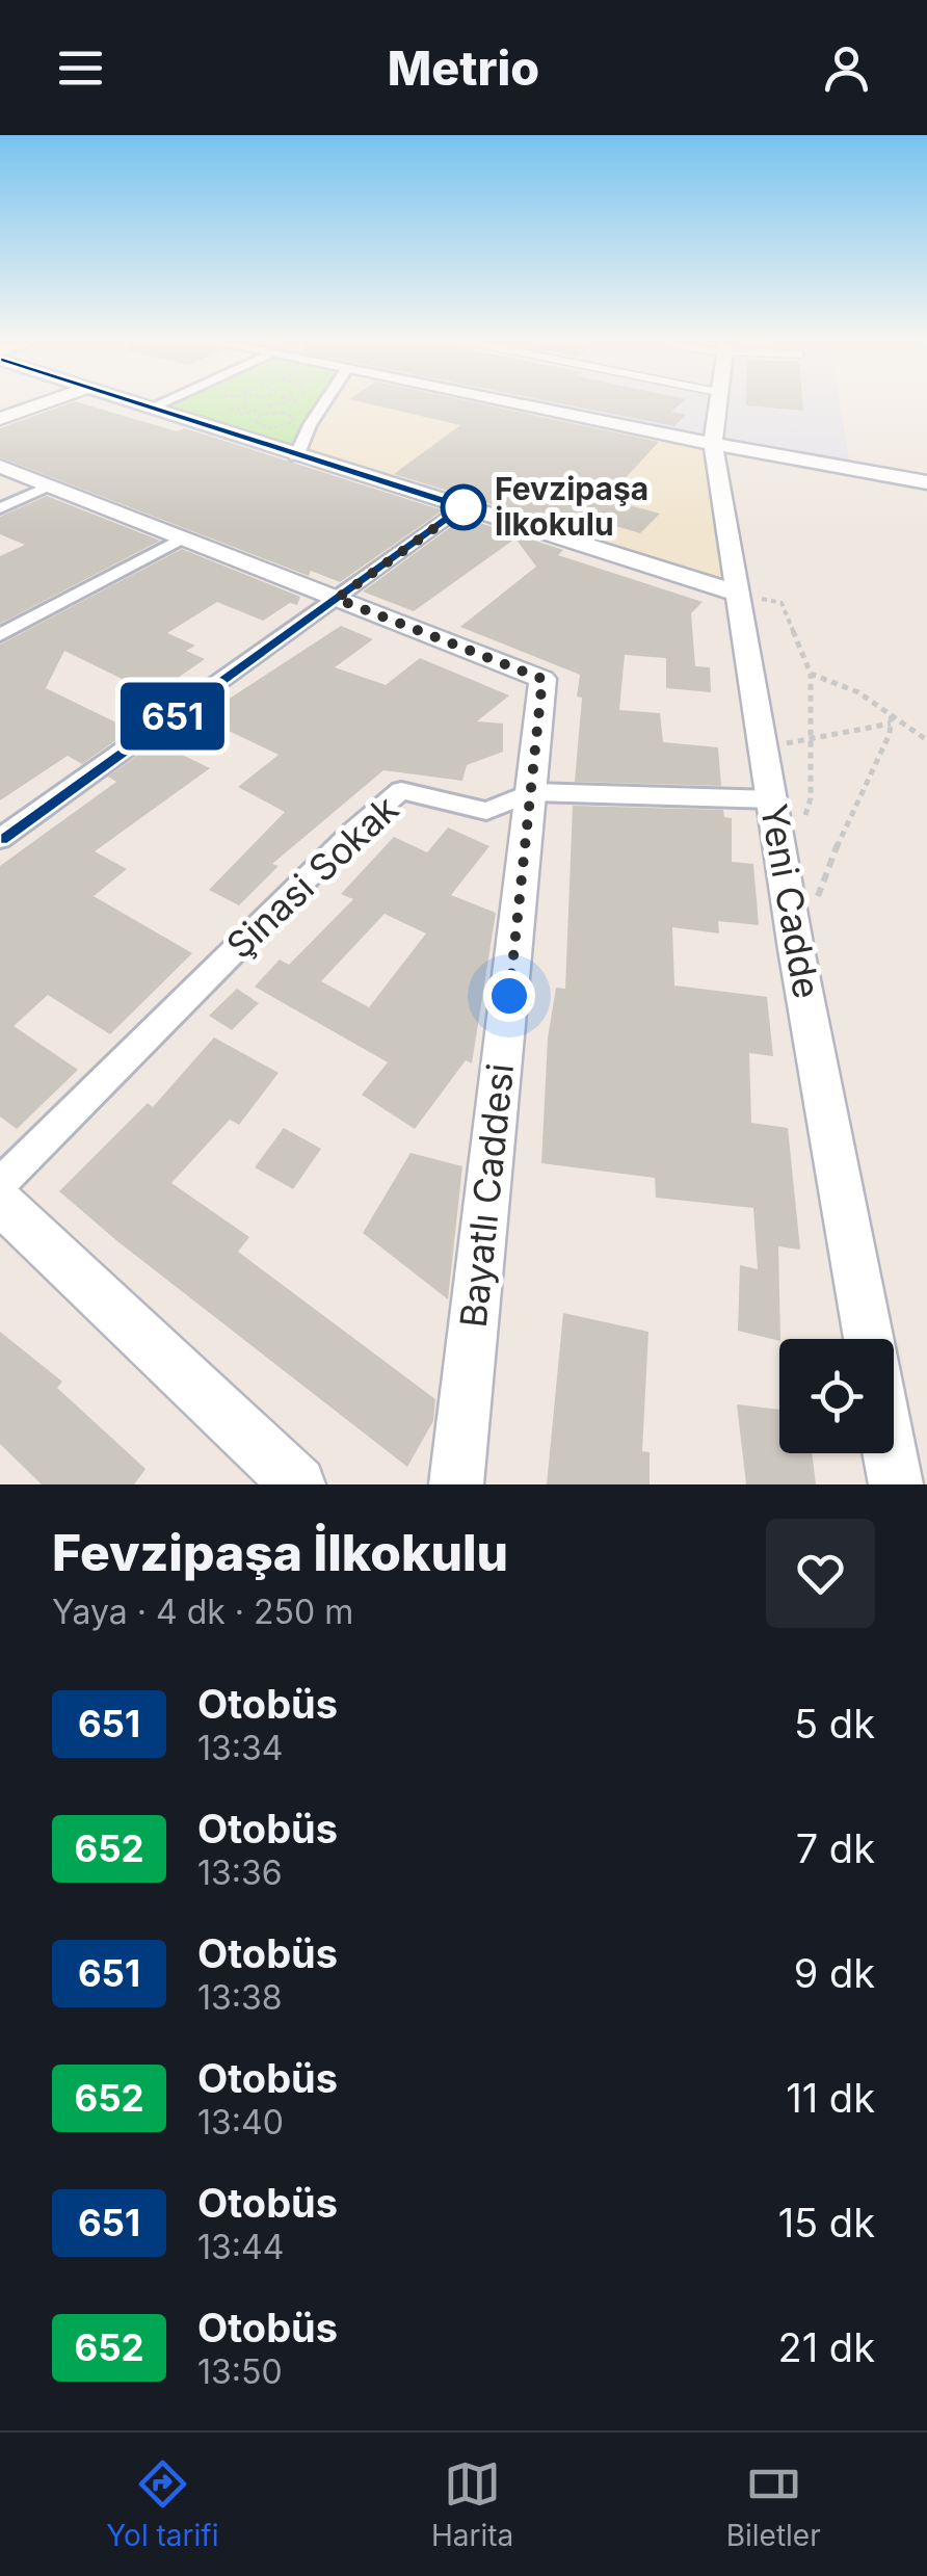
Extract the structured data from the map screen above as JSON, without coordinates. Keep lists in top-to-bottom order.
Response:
{
  "streets": {
    "street": ["Şinasi Sokak", "Yeni Cadde", "Bayatlı Caddesi"]
  },
  "crossings": [
    ["Şinasi Sokak", "Yeni Cadde"],
    ["Şinasi Sokak", "Bayatlı Caddesi"]
  ],
  "places": ["Fevzipaşa İlkokulu"],
  "lines": ["bus line 651"],
  "page": {
    "header": "Metrio",
    "on_map": "651",
    "heading": ["Fevzipaşa İlkokulu", "Yaya · 4 dk · 250 m"],
    "list": [
      {
        "mark": "651",
        "name": "Otobüs",
        "note": "13:34",
        "value": "5 dk"
      },
      {
        "mark": "652",
        "name": "Otobüs",
        "note": "13:36",
        "value": "7 dk"
      },
      {
        "mark": "651",
        "name": "Otobüs",
        "note": "13:38",
        "value": "9 dk"
      },
      {
        "mark": "652",
        "name": "Otobüs",
        "note": "13:40",
        "value": "11 dk"
      },
      {
        "mark": "651",
        "name": "Otobüs",
        "note": "13:44",
        "value": "15 dk"
      },
      {
        "mark": "652",
        "name": "Otobüs",
        "note": "13:50",
        "value": "21 dk"
      }
    ],
    "tabs": ["Yol tarifi", "Harita", "Biletler"]
  }
}
